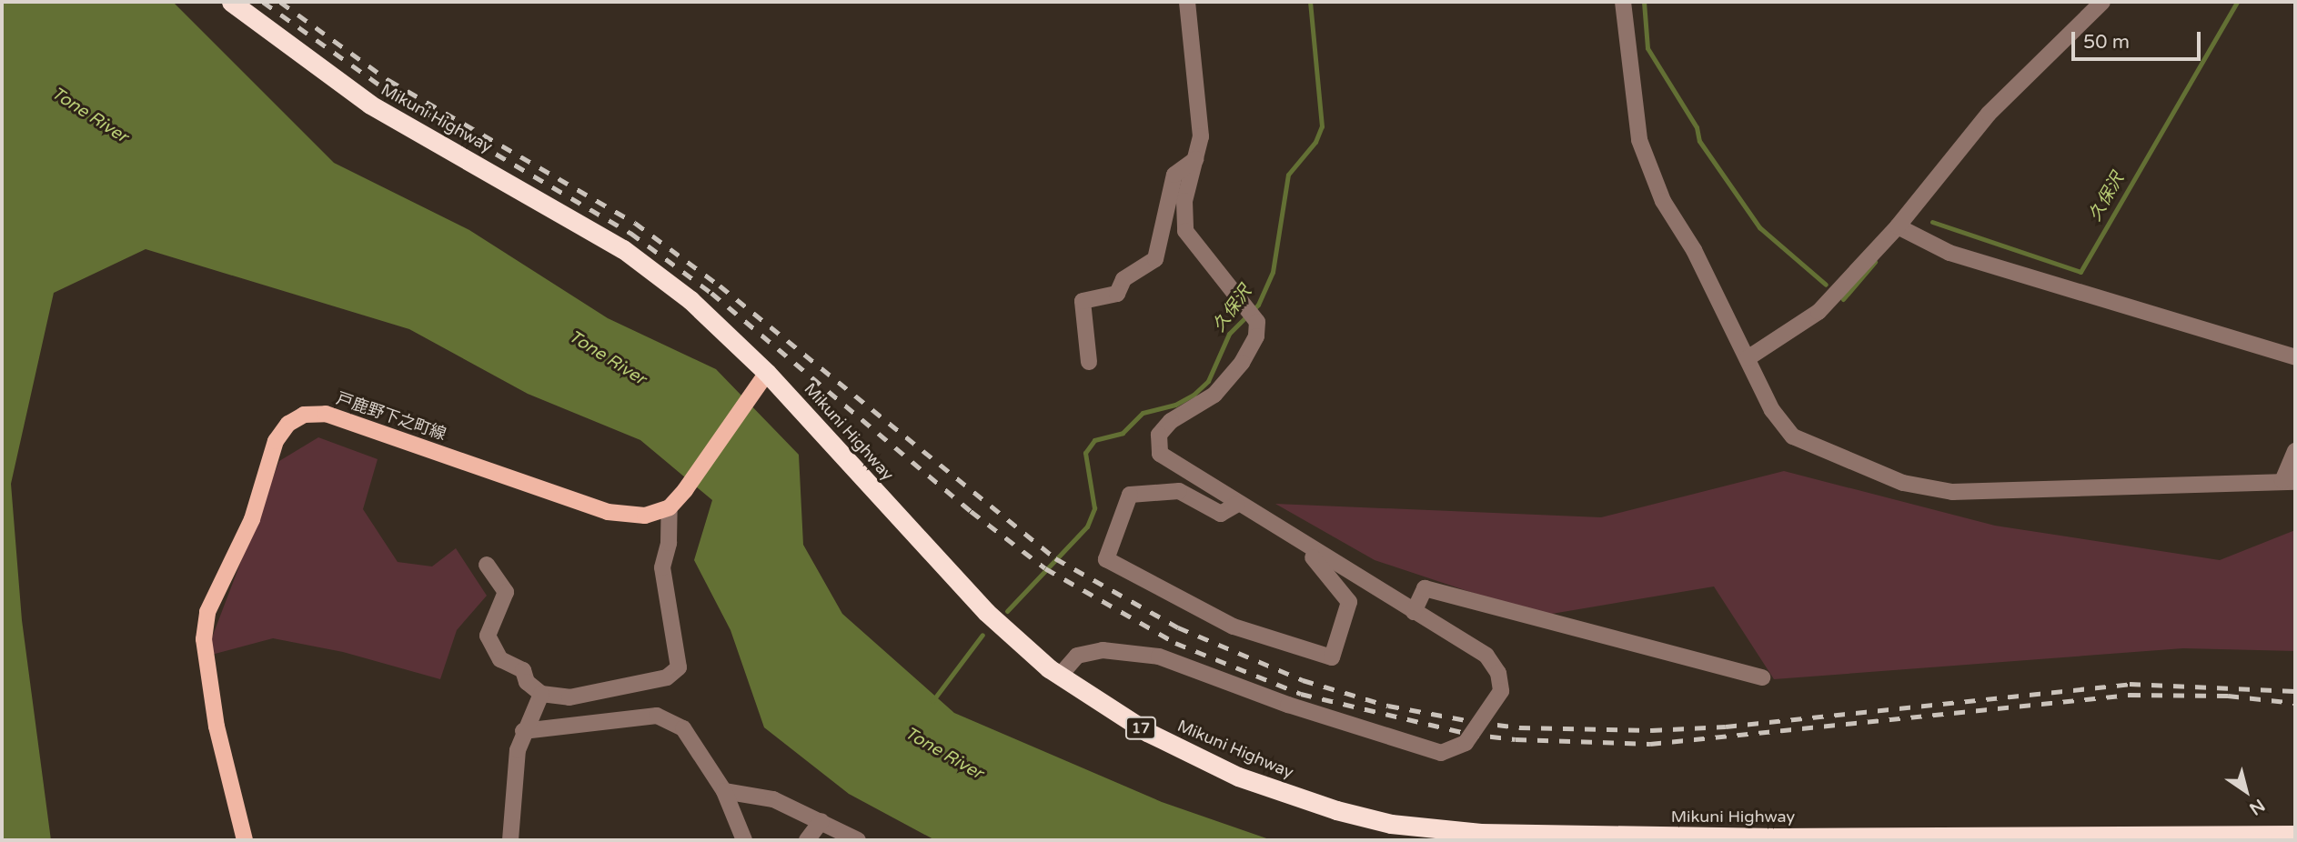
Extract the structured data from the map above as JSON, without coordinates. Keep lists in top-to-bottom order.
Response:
{
  "streets": {
    "highway": ["Mikuni Highway", "17"],
    "main road": ["戸鹿野下之町線"]
  },
  "water": ["Tone River", "久保沢"],
  "scale_bar": "50 m",
  "north": "bottom right"
}
